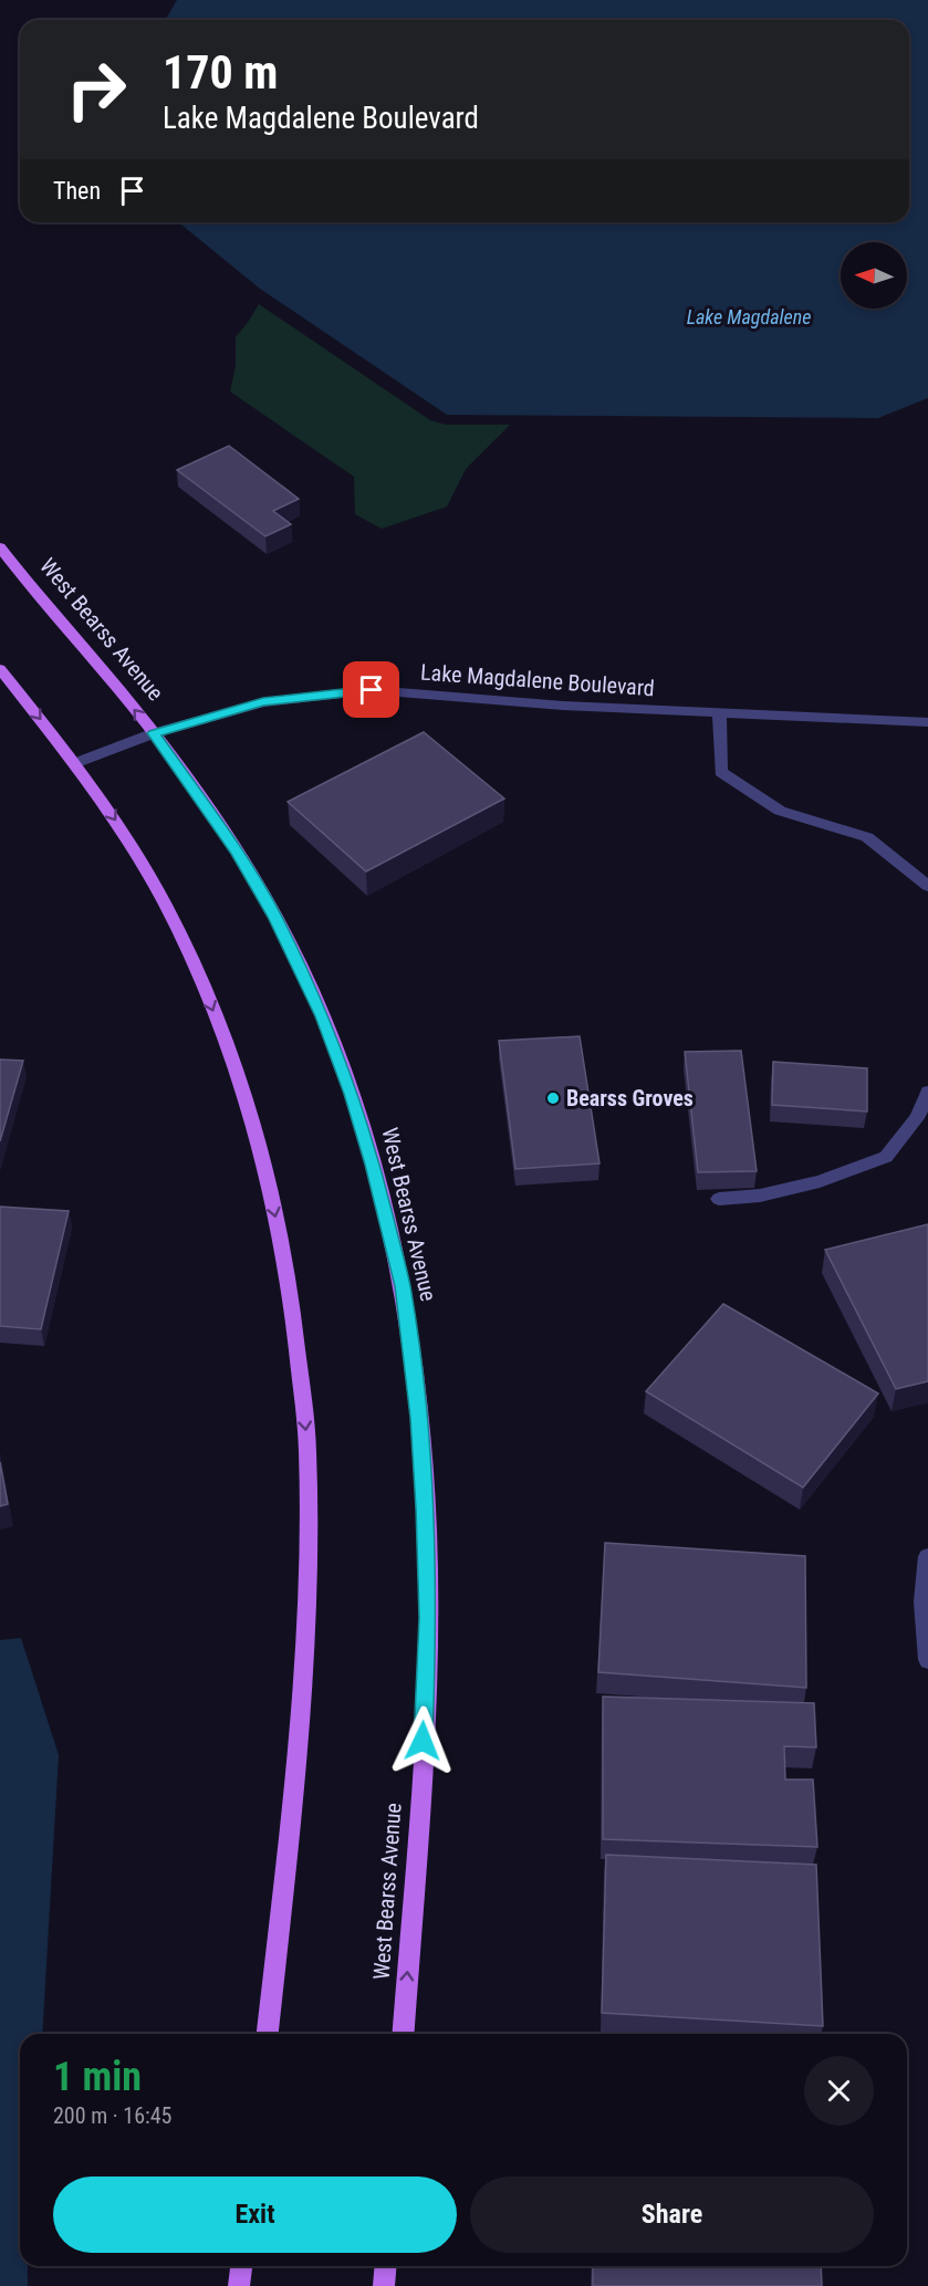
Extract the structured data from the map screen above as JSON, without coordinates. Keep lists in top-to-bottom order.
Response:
{
  "streets": {
    "main road": ["West Bearss Avenue"],
    "street": ["Lake Magdalene Boulevard"]
  },
  "crossings": [
    ["West Bearss Avenue", "Lake Magdalene Boulevard"]
  ],
  "water": ["Lake Magdalene"],
  "places": ["Bearss Groves"],
  "north": "left",
  "page": {
    "turn": ["170 m", "Lake Magdalene Boulevard"],
    "then": "Then",
    "heading": ["1 min", "200 m · 16:45"],
    "buttons": ["Exit", "Share"]
  }
}
